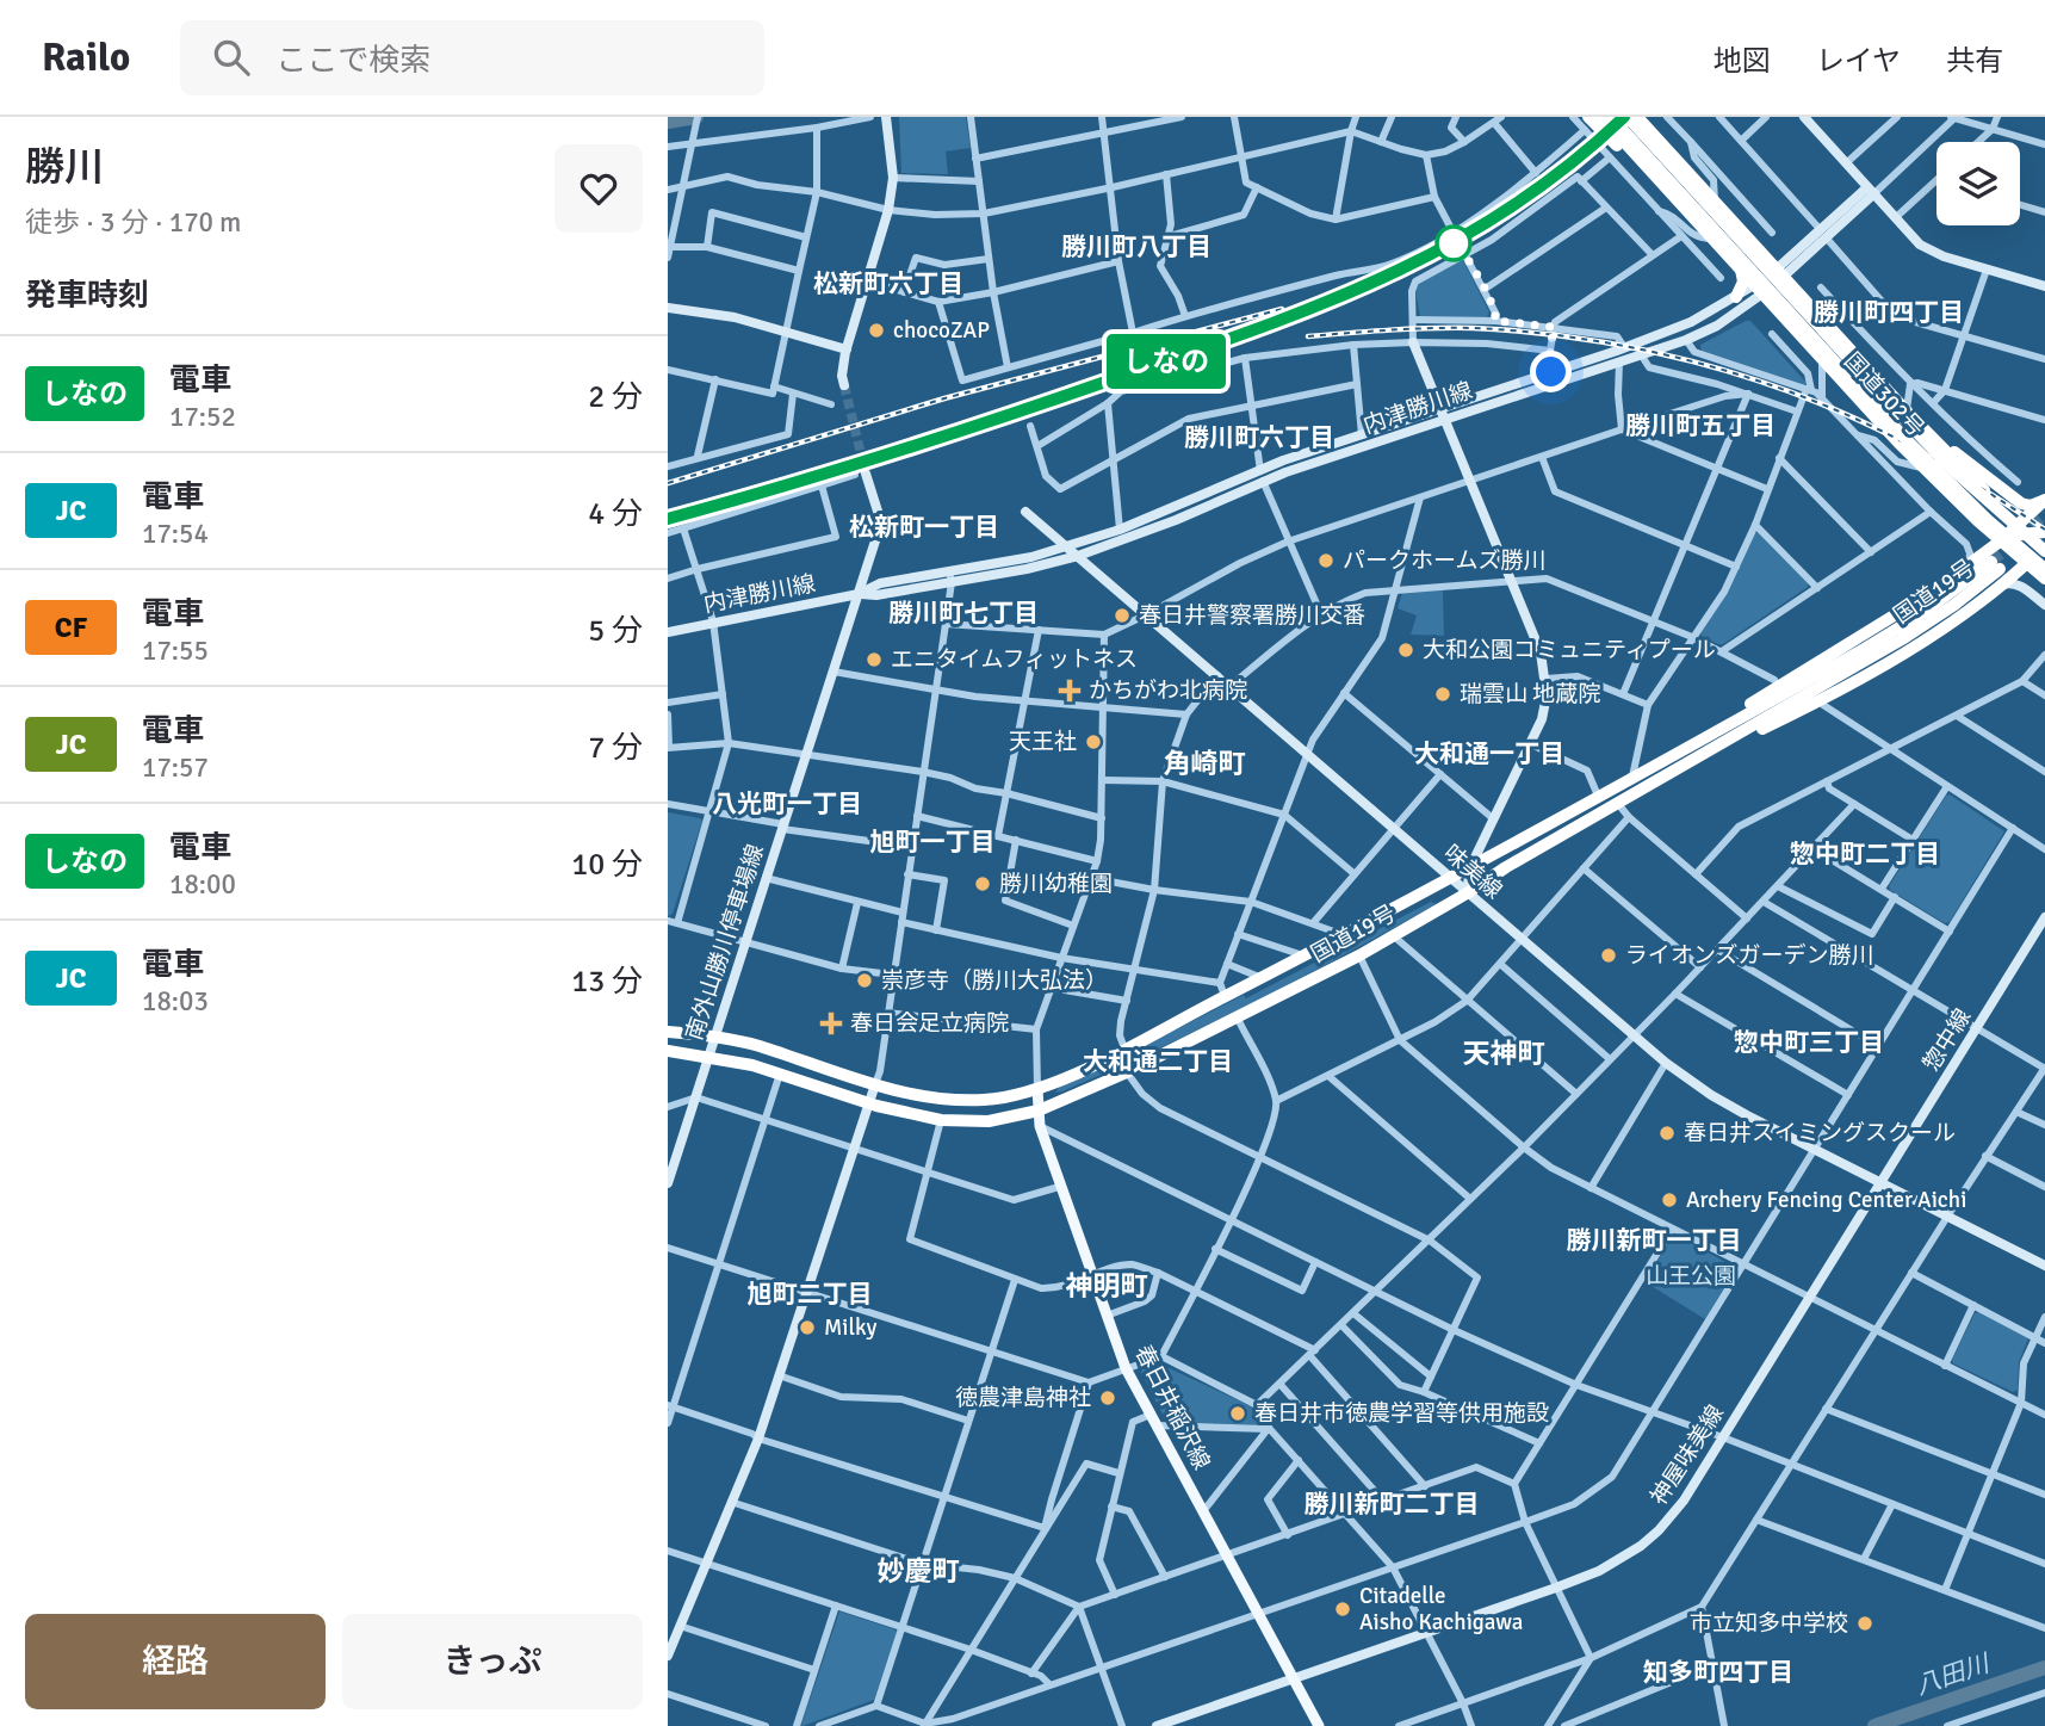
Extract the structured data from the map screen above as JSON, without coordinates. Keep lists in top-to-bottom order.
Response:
{
  "streets": {
    "highway": ["国道302号", "国道19号"],
    "main road": [
      "内津勝川線",
      "味美線",
      "南外山勝川停車場線",
      "惣中線",
      "春日井稲沢線",
      "神屋味美線"
    ]
  },
  "crossings": [
    ["国道302号", "内津勝川線"],
    ["内津勝川線", "味美線"],
    ["内津勝川線", "南外山勝川停車場線"],
    ["国道19号", "味美線"],
    ["国道19号", "南外山勝川停車場線"],
    ["国道19号", "春日井稲沢線"],
    ["味美線", "惣中線"],
    ["味美線", "神屋味美線"],
    ["惣中線", "神屋味美線"],
    ["春日井稲沢線", "神屋味美線"]
  ],
  "districts": [
    "勝川町八丁目",
    "松新町六丁目",
    "勝川町四丁目",
    "勝川町五丁目",
    "勝川町六丁目",
    "松新町一丁目",
    "勝川町七丁目",
    "大和通一丁目",
    "角崎町",
    "八光町一丁目",
    "旭町一丁目",
    "惣中町二丁目",
    "惣中町三丁目",
    "天神町",
    "大和通二丁目",
    "勝川新町一丁目",
    "神明町",
    "旭町二丁目",
    "勝川新町二丁目",
    "妙慶町",
    "知多町四丁目"
  ],
  "water": ["八田川"],
  "parks": ["山王公園"],
  "places": {
    "other": [
      "chocoZAP",
      "パークホームズ勝川",
      "春日井警察署勝川交番",
      "大和公園コミュニティプール",
      "エニタイムフィットネス",
      "瑞雲山 地蔵院",
      "天王社",
      "勝川幼稚園",
      "ライオンズガーデン勝川",
      "崇彦寺（勝川大弘法）",
      "春日井スイミングスクール",
      "Archery Fencing Center Aichi",
      "Milky",
      "徳農津島神社",
      "春日井市徳農学習等供用施設",
      "Citadelle Aisho Kachigawa",
      "市立知多中学校"
    ],
    "health": ["かちがわ北病院", "春日会足立病院"]
  },
  "page": {
    "header": "Railo",
    "search": "ここで検索",
    "nav": ["地図", "レイヤ", "共有"],
    "heading": [
      ["勝川", "徒歩 · 3 分 · 170 m"],
      "発車時刻"
    ],
    "on_map": "しなの",
    "list": [
      {
        "mark": "しなの",
        "name": "電車",
        "note": "17:52",
        "value": "2 分"
      },
      {
        "mark": "JC",
        "name": "電車",
        "note": "17:54",
        "value": "4 分"
      },
      {
        "mark": "CF",
        "name": "電車",
        "note": "17:55",
        "value": "5 分"
      },
      {
        "mark": "JC",
        "name": "電車",
        "note": "17:57",
        "value": "7 分"
      },
      {
        "mark": "しなの",
        "name": "電車",
        "note": "18:00",
        "value": "10 分"
      },
      {
        "mark": "JC",
        "name": "電車",
        "note": "18:03",
        "value": "13 分"
      }
    ],
    "buttons": ["経路", "きっぷ"]
  }
}
